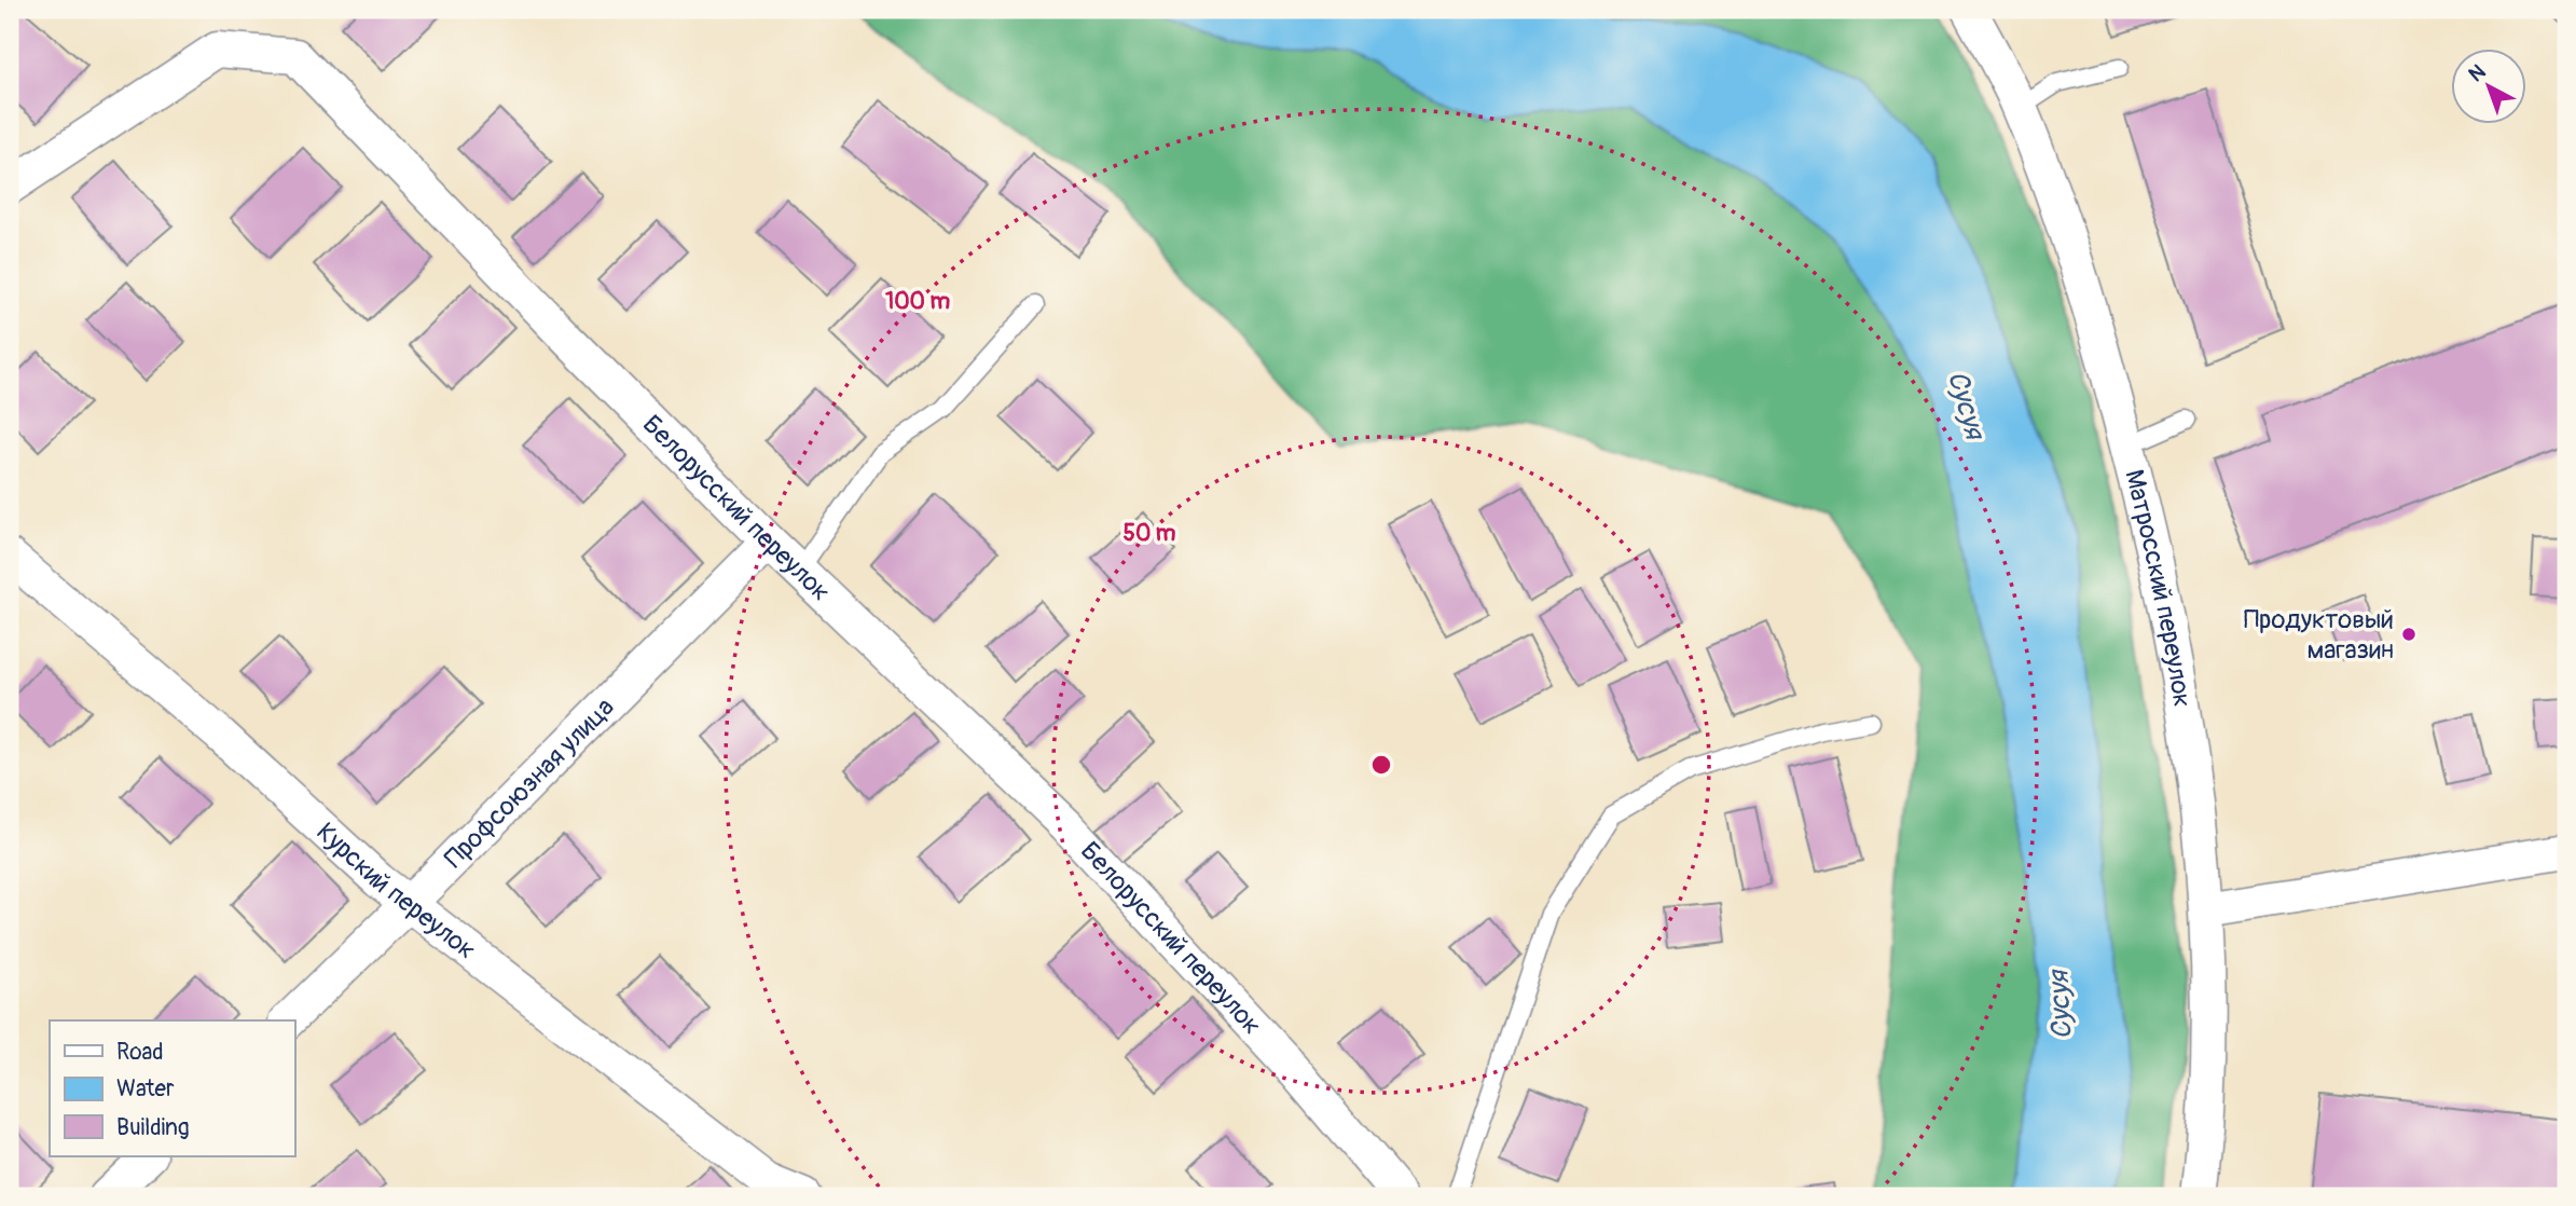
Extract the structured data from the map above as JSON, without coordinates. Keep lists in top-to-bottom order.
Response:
{
  "streets": {
    "street": [
      "Белорусский переулок",
      "Матросский переулок",
      "Профсоюзная улица",
      "Курский переулок"
    ]
  },
  "crossings": [
    ["Белорусский переулок", "Профсоюзная улица"],
    ["Профсоюзная улица", "Курский переулок"]
  ],
  "water": ["Сусуя"],
  "places": ["Продуктовый магазин"],
  "legend": ["Road", "Water", "Building"],
  "north": "top left",
  "rings": ["100 m", "50 m"]
}
